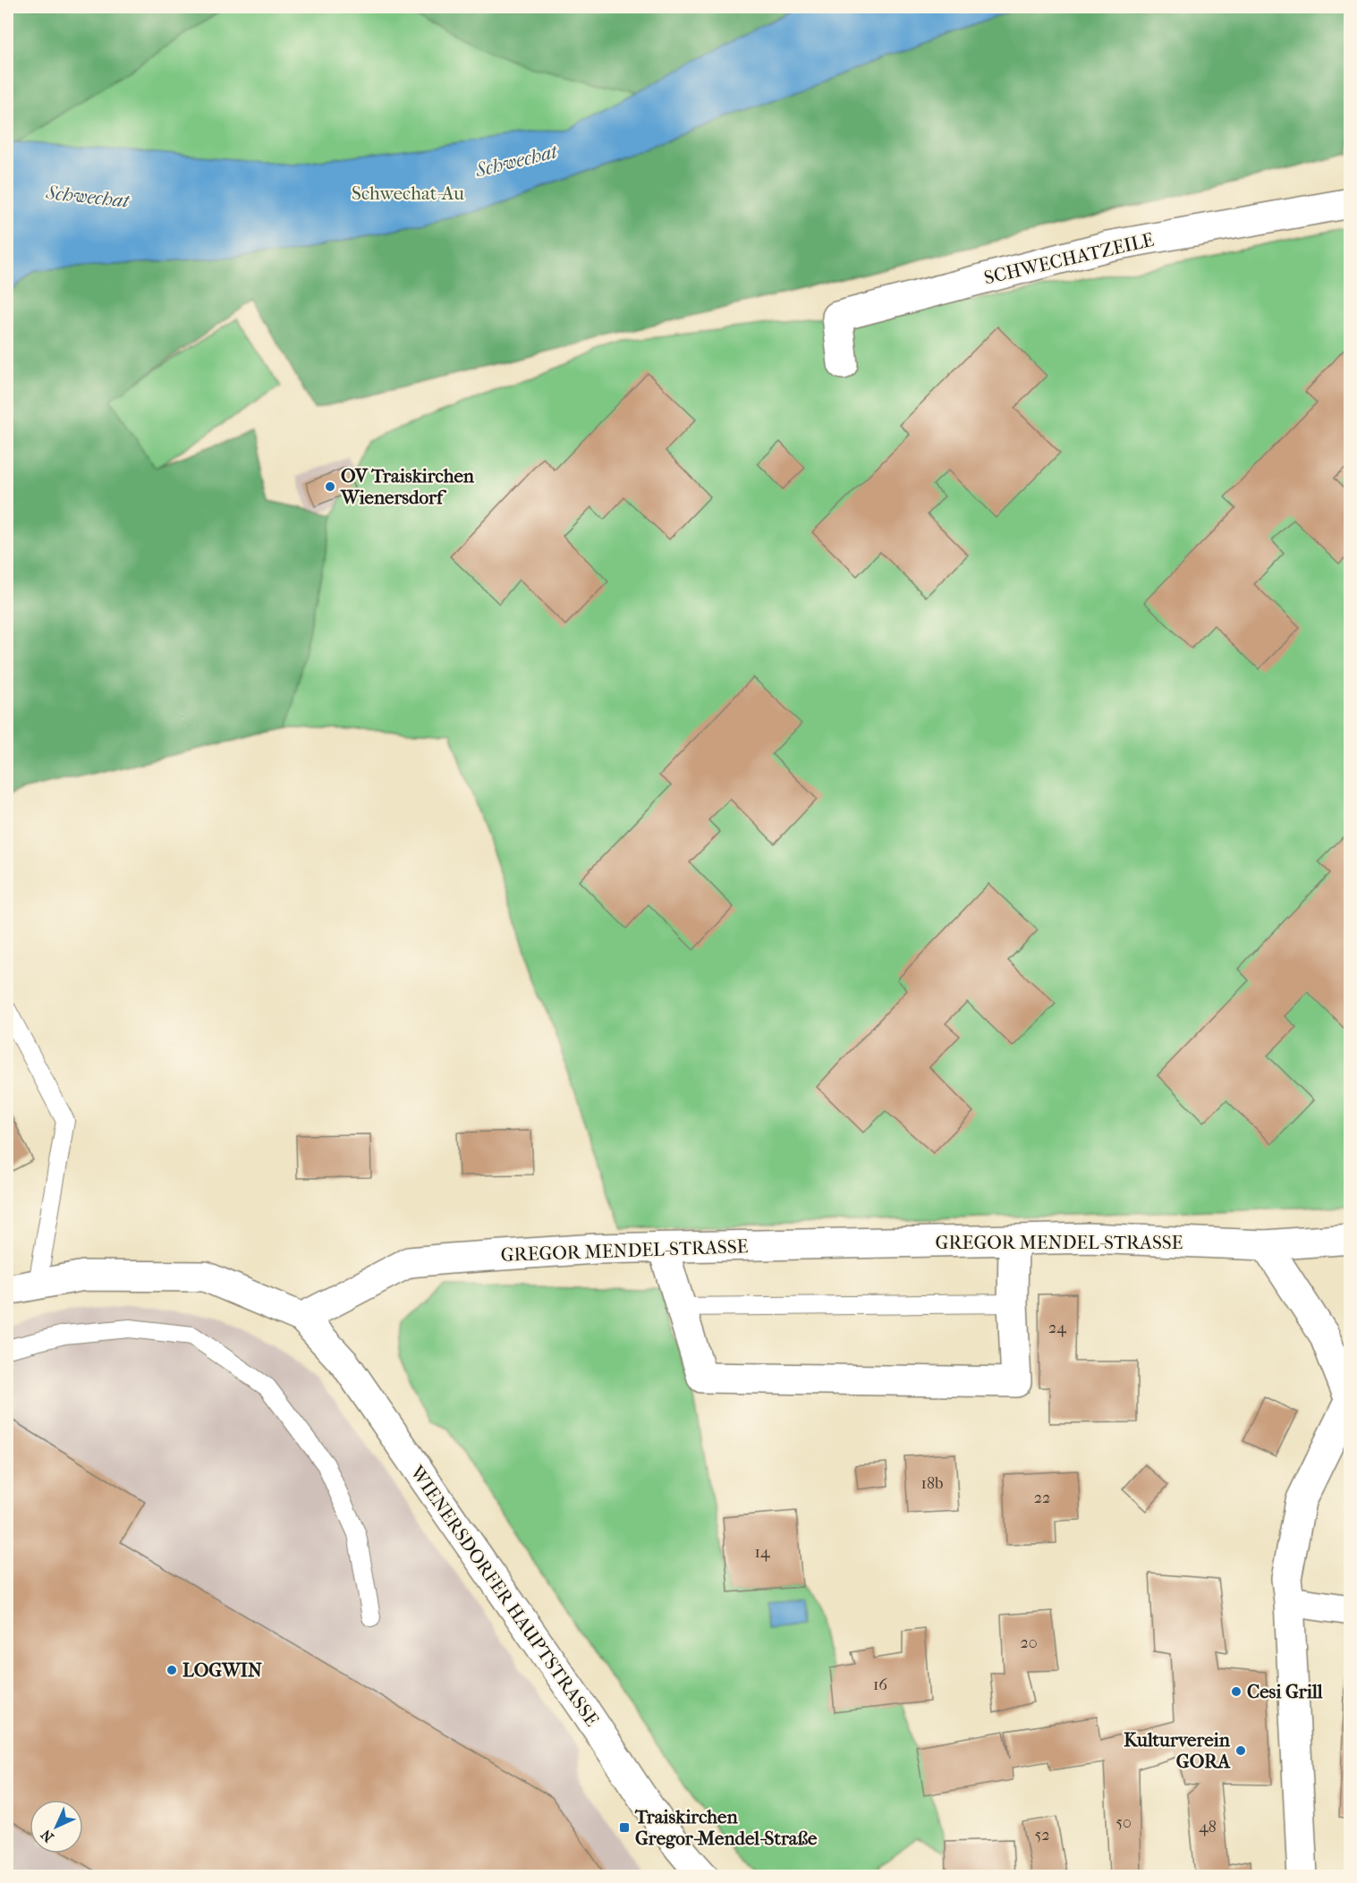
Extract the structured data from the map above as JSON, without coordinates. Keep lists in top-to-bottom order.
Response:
{
  "streets": {
    "street": ["SCHWECHATZEILE", "GREGOR MENDEL-STRASSE", "WIENERSDORFER HAUPTSTRASSE"]
  },
  "crossings": [
    ["GREGOR MENDEL-STRASSE", "WIENERSDORFER HAUPTSTRASSE"]
  ],
  "water": ["Schwechat"],
  "parks": ["Schwechat-Au"],
  "places": {
    "other": [
      "OV Traiskirchen Wienersdorf",
      "LOGWIN",
      "Cesi Grill",
      "Kulturverein GORA"
    ],
    "transit": ["Traiskirchen Gregor-Mendel-Straße"]
  },
  "house_numbers": [
    "24",
    "18b",
    "22",
    "14",
    "20",
    "16",
    "50",
    "48",
    "52"
  ],
  "north": "bottom left"
}
